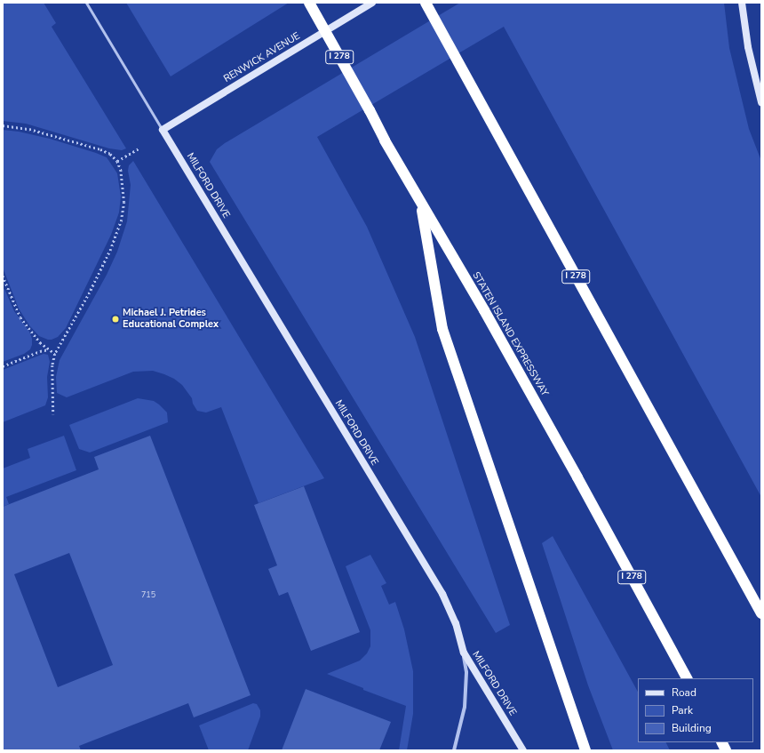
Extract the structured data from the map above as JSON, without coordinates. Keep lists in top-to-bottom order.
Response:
{
  "streets": {
    "highway": ["I 278", "STATEN ISLAND EXPRESSWAY"],
    "street": ["RENWICK AVENUE", "MILFORD DRIVE"]
  },
  "crossings": [
    ["RENWICK AVENUE", "MILFORD DRIVE"]
  ],
  "places": ["Michael J. Petrides Educational Complex"],
  "house_numbers": ["715"],
  "legend": ["Road", "Park", "Building"]
}
